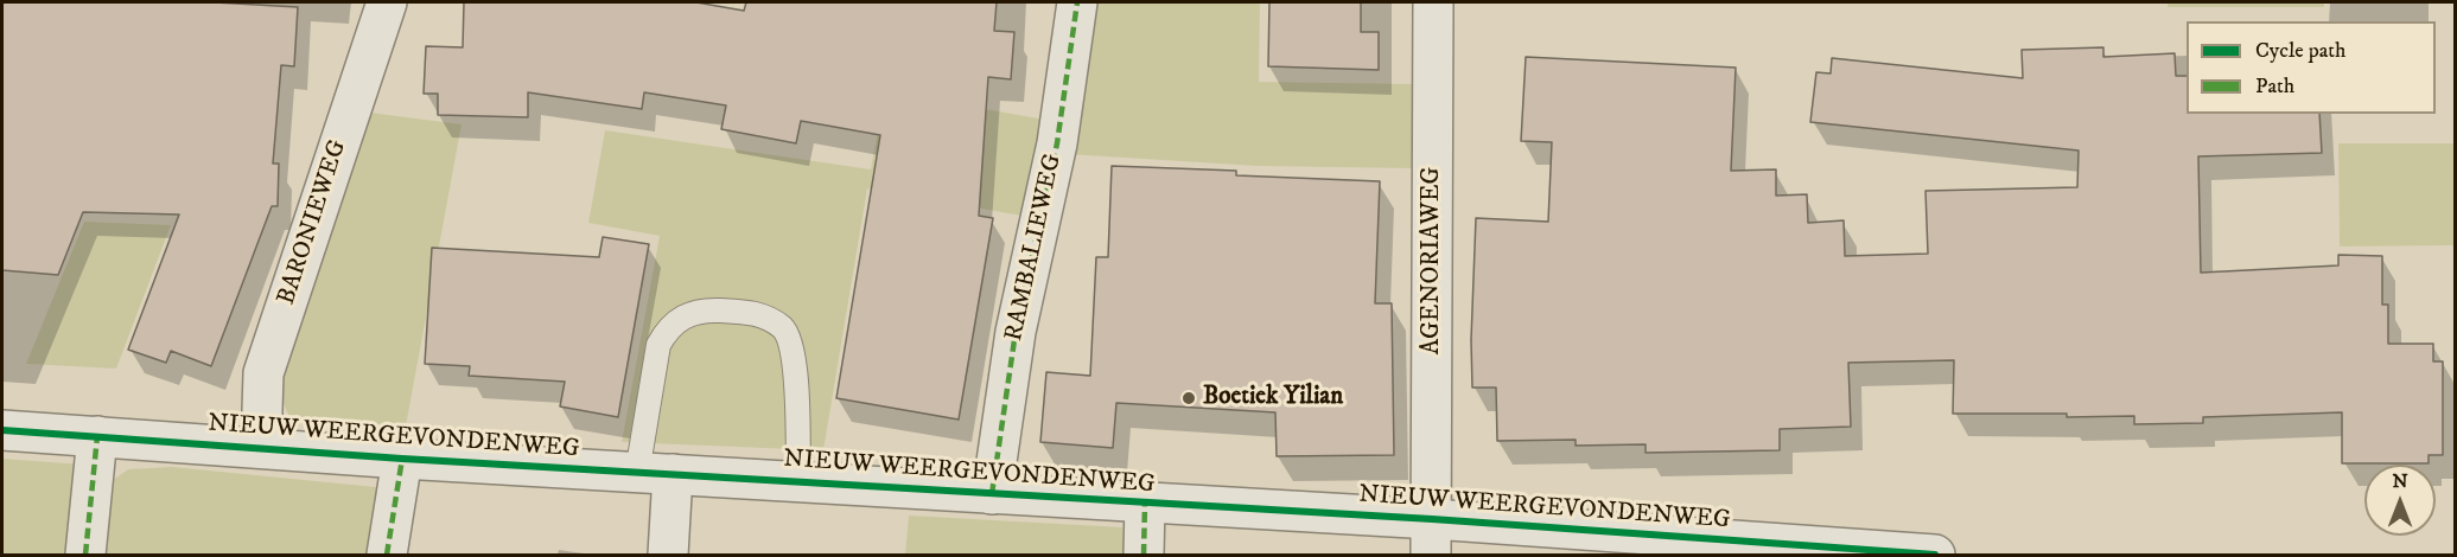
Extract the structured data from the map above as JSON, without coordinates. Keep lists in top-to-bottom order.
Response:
{
  "streets": {
    "street": [
      "BARONIEWEG",
      "RAMBALIEWEG",
      "AGENORIAWEG",
      "NIEUW WEERGEVONDENWEG"
    ]
  },
  "crossings": [
    ["BARONIEWEG", "NIEUW WEERGEVONDENWEG"],
    ["RAMBALIEWEG", "NIEUW WEERGEVONDENWEG"],
    ["AGENORIAWEG", "NIEUW WEERGEVONDENWEG"]
  ],
  "places": ["Boetiek Yilian"],
  "legend": ["Cycle path", "Path"],
  "north": "top"
}
